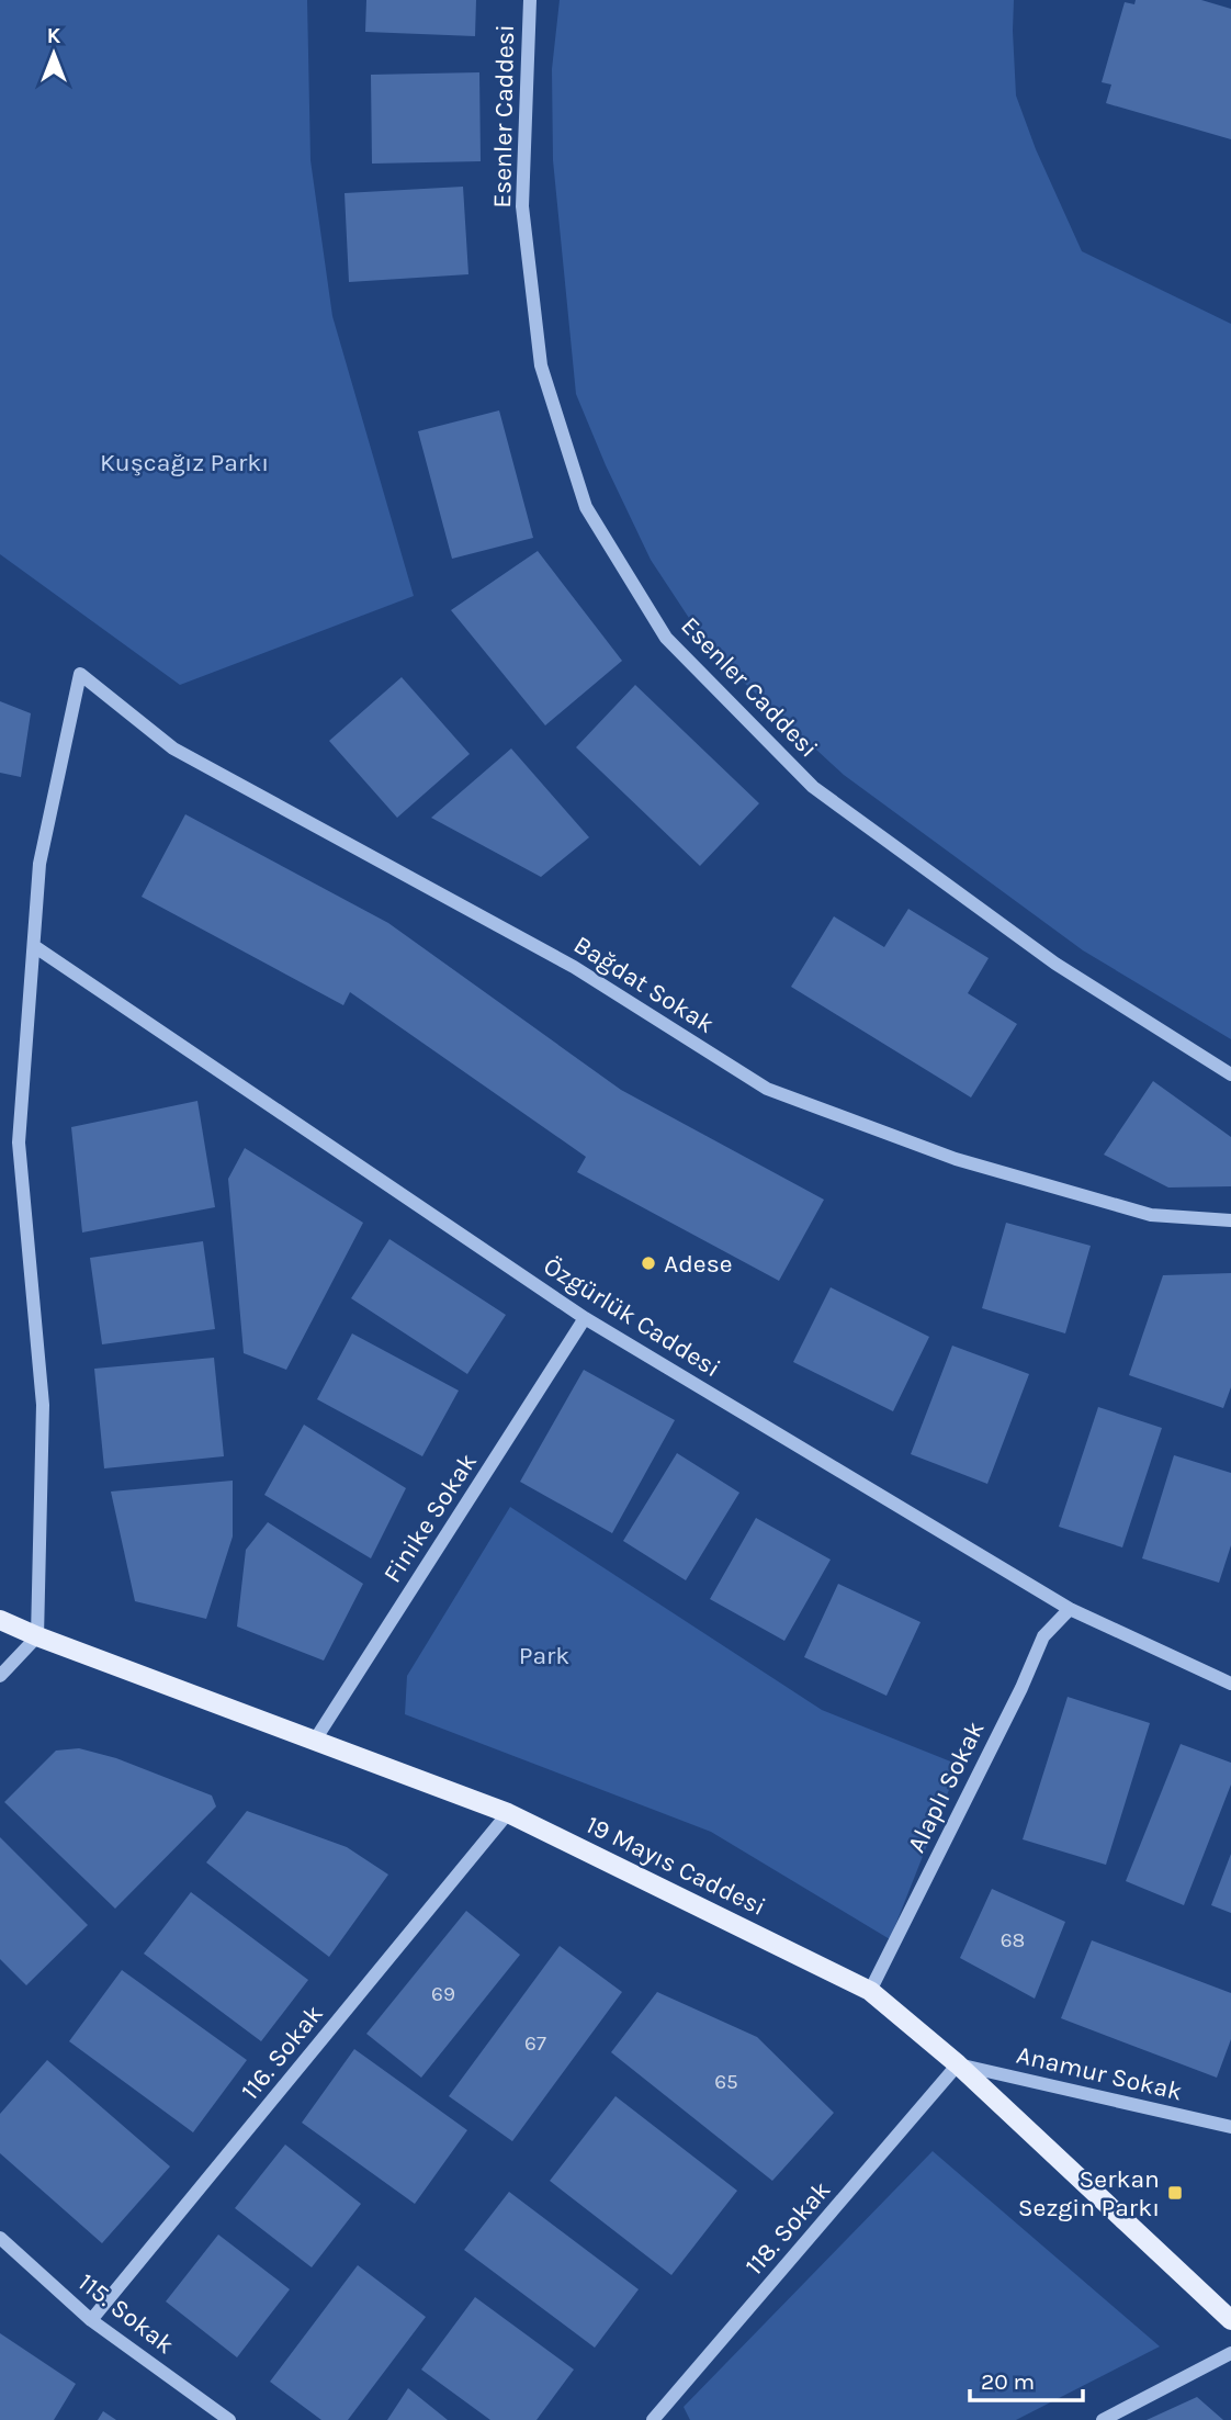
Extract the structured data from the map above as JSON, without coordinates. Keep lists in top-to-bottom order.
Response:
{
  "streets": {
    "main road": ["19 Mayıs Caddesi"],
    "street": [
      "Esenler Caddesi",
      "Bağdat Sokak",
      "Özgürlük Caddesi",
      "Finike Sokak",
      "Alaplı Sokak",
      "116. Sokak",
      "Anamur Sokak",
      "118. Sokak",
      "115. Sokak"
    ]
  },
  "crossings": [
    ["Bağdat Sokak", "Özgürlük Caddesi"],
    ["Özgürlük Caddesi", "Finike Sokak"],
    ["Özgürlük Caddesi", "Alaplı Sokak"],
    ["Finike Sokak", "19 Mayıs Caddesi"],
    ["Alaplı Sokak", "19 Mayıs Caddesi"],
    ["19 Mayıs Caddesi", "116. Sokak"],
    ["19 Mayıs Caddesi", "Anamur Sokak"],
    ["19 Mayıs Caddesi", "118. Sokak"],
    ["116. Sokak", "115. Sokak"],
    ["Anamur Sokak", "118. Sokak"]
  ],
  "parks": ["Kuşcağız Parkı", "Park"],
  "places": {
    "other": ["Adese"],
    "transit": ["Serkan Sezgin Parkı"]
  },
  "house_numbers": [
    "68",
    "69",
    "67",
    "65"
  ],
  "scale_bar": "20 m",
  "north": "top"
}
